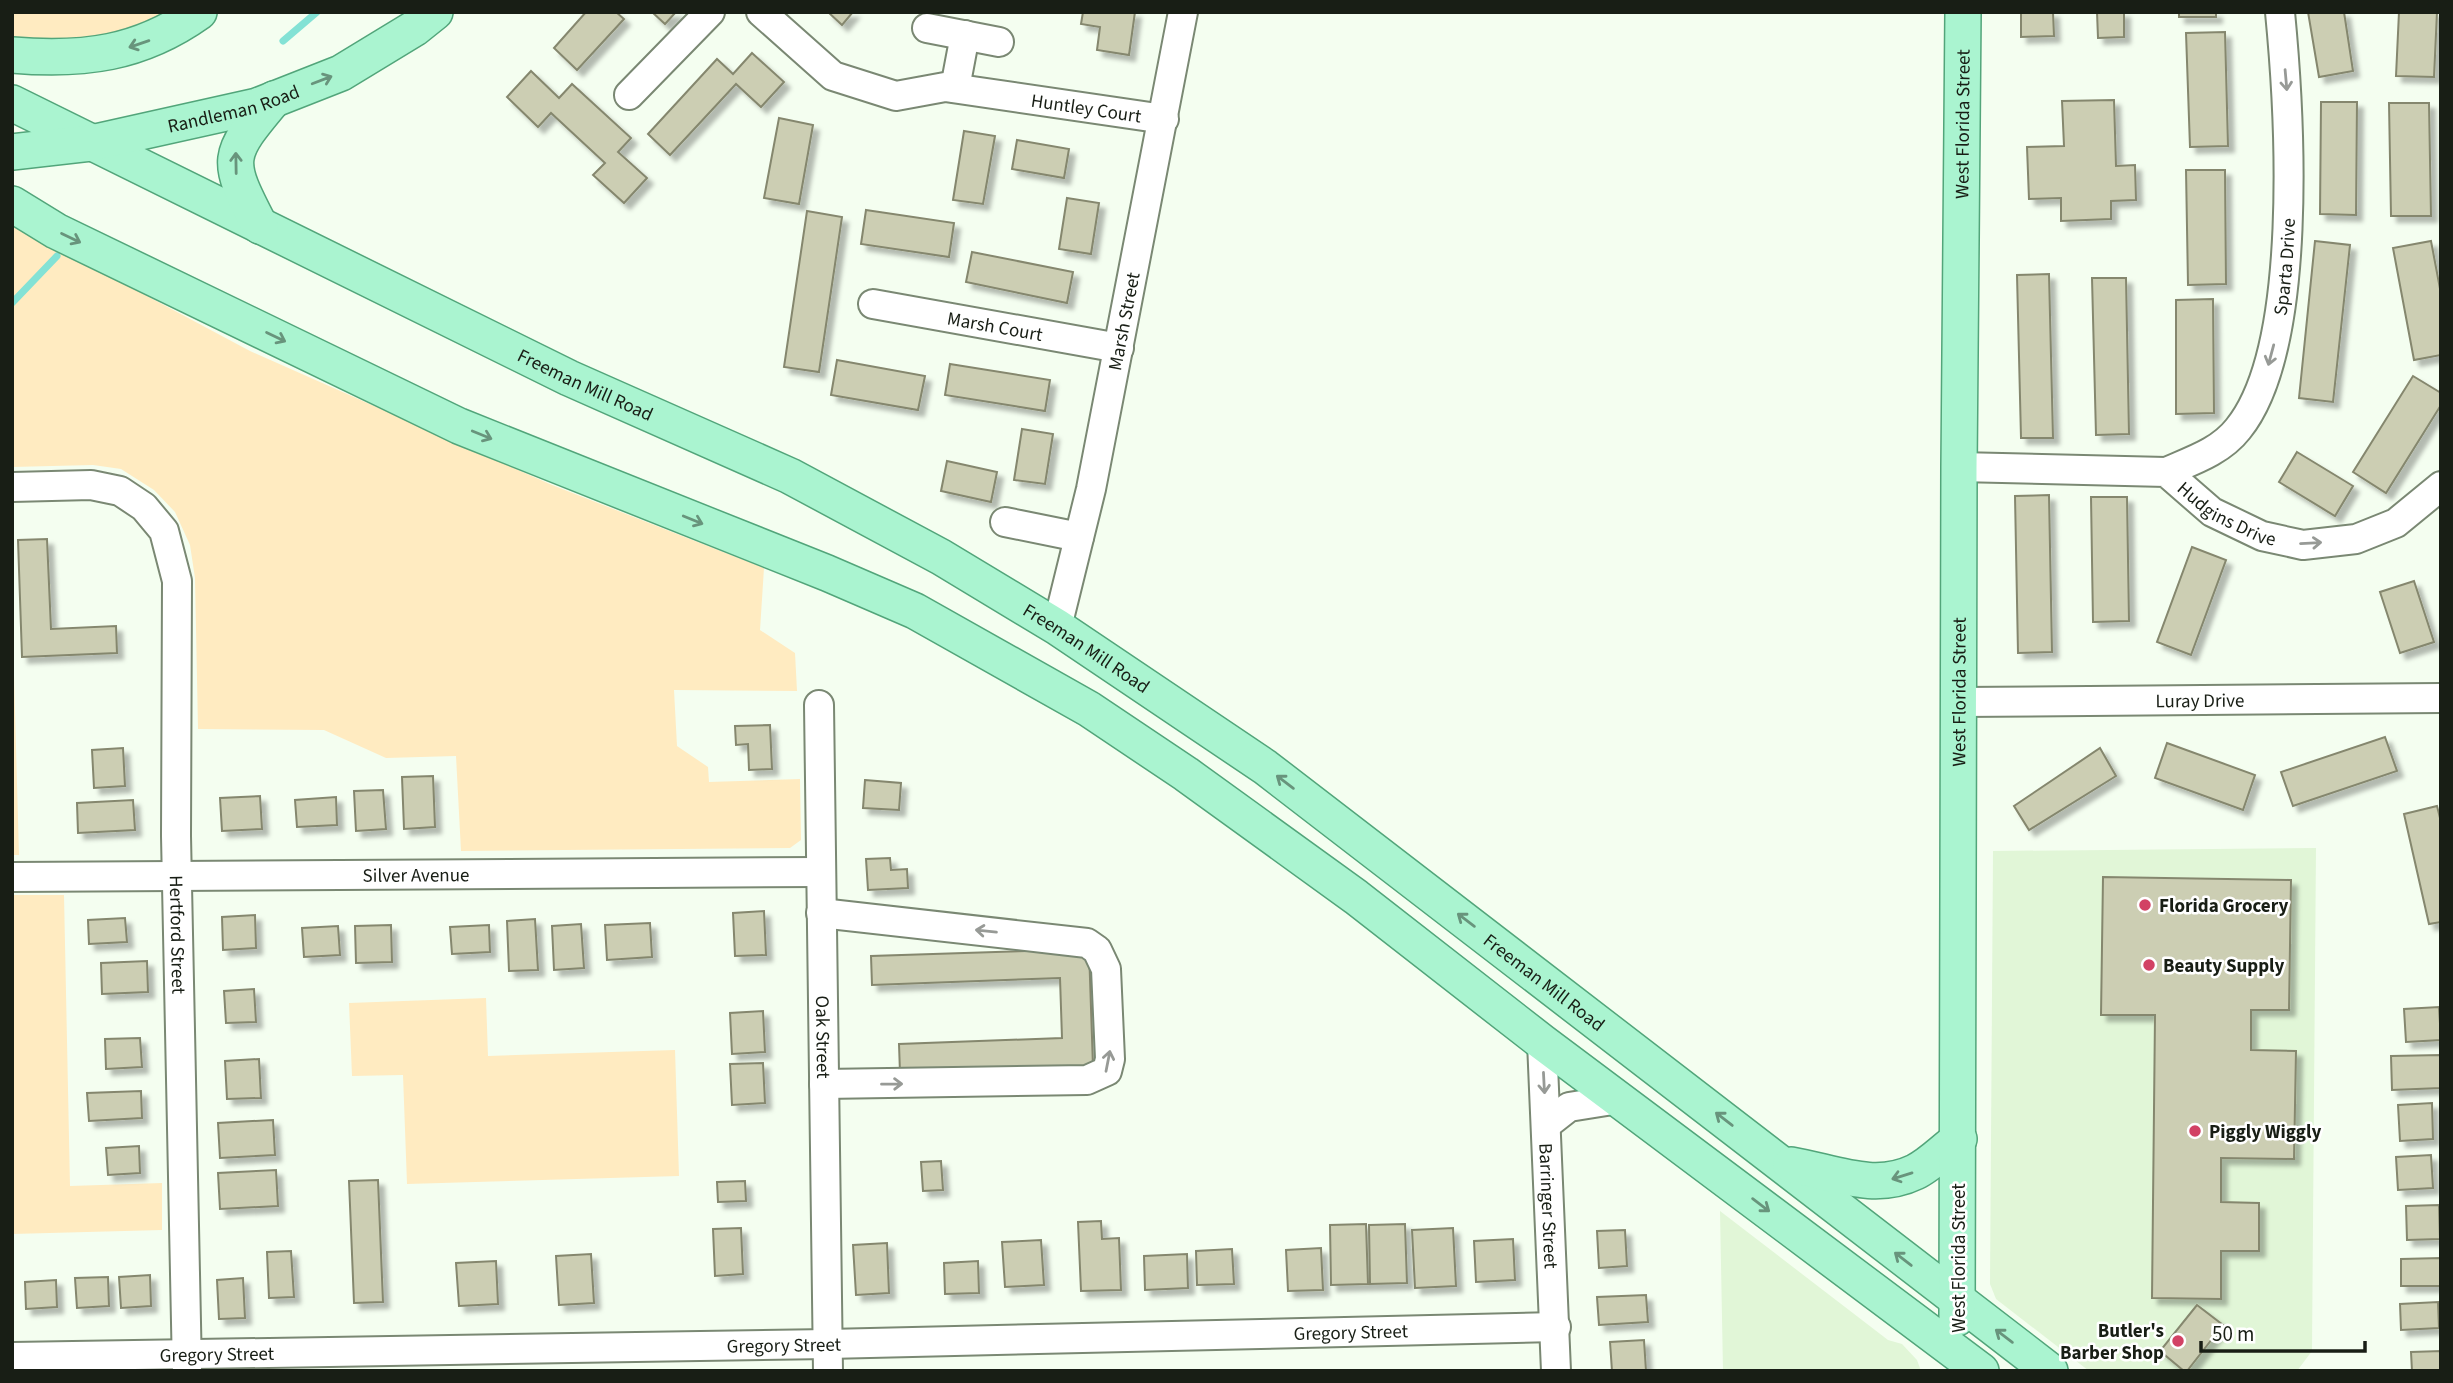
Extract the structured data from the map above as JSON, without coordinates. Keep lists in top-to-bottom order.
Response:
{
  "streets": {
    "main road": ["Randleman Road", "West Florida Street", "Freeman Mill Road"],
    "street": [
      "Huntley Court",
      "Sparta Drive",
      "Marsh Street",
      "Marsh Court",
      "Hudgins Drive",
      "Luray Drive",
      "Silver Avenue",
      "Hertford Street",
      "Oak Street",
      "Barringer Street",
      "Gregory Street"
    ]
  },
  "crossings": [
    ["Randleman Road", "Freeman Mill Road"],
    ["Huntley Court", "Marsh Street"],
    ["West Florida Street", "Freeman Mill Road"],
    ["West Florida Street", "Hudgins Drive"],
    ["West Florida Street", "Luray Drive"],
    ["Sparta Drive", "Hudgins Drive"],
    ["Marsh Street", "Marsh Court"],
    ["Marsh Street", "Freeman Mill Road"],
    ["Silver Avenue", "Hertford Street"],
    ["Silver Avenue", "Oak Street"],
    ["Hertford Street", "Gregory Street"],
    ["Oak Street", "Gregory Street"],
    ["Barringer Street", "Gregory Street"]
  ],
  "one_way": ["Randleman Road", "Sparta Drive", "Hudgins Drive"],
  "places": [
    "Florida Grocery",
    "Beauty Supply",
    "Piggly Wiggly",
    "Butler's Barber Shop"
  ],
  "scale_bar": "50 m"
}
